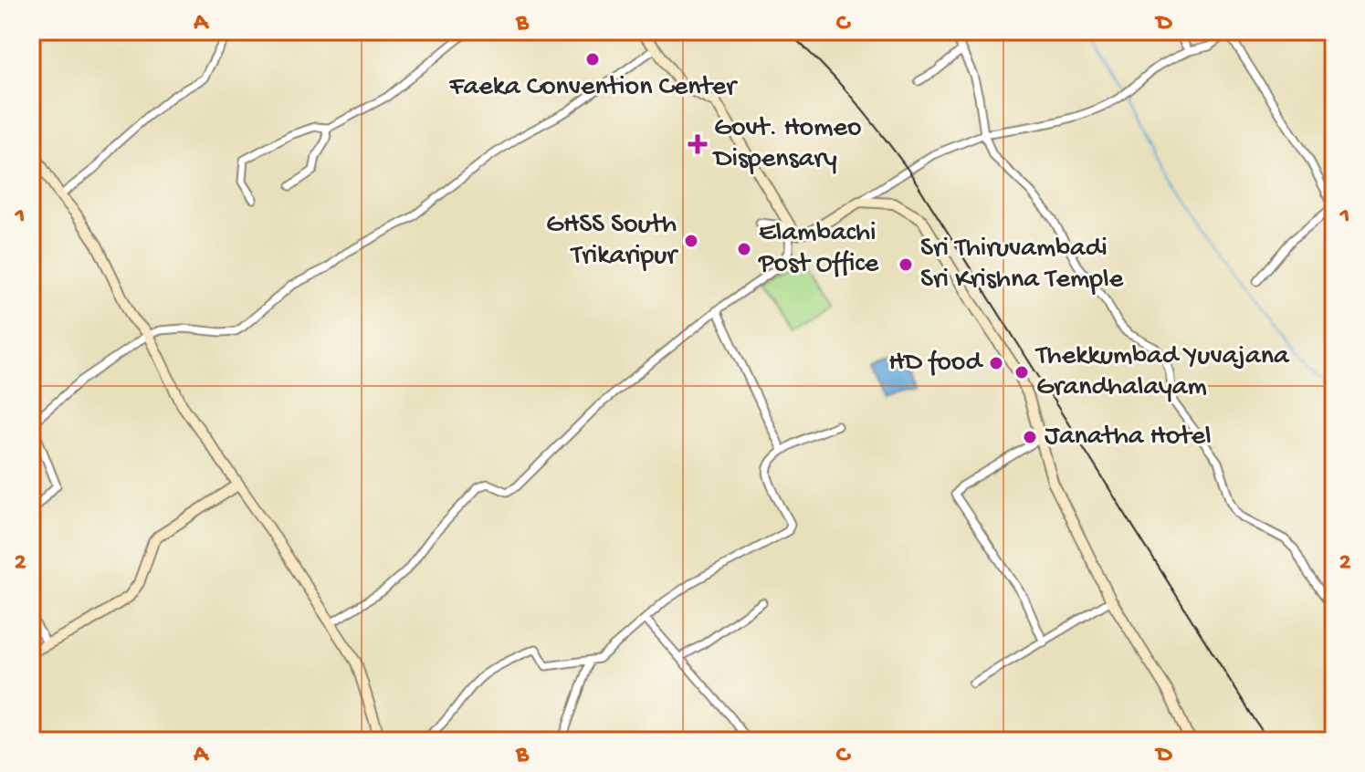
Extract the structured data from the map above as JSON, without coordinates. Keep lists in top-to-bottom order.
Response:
{
  "places": {
    "other": [
      "Faeka Convention Center",
      "GHSS South Trikaripur",
      "Elambachi Post Office",
      "Sri Thiruvambadi Sri Krishna Temple",
      "HD food",
      "Thekkumbad Yuvajana Grandhalayam",
      "Janatha Hotel"
    ],
    "health": ["Govt. Homeo Dispensary"]
  },
  "grid": {
    "columns": [
      "A",
      "B",
      "C",
      "D"
    ],
    "rows": ["1", "2"]
  }
}
